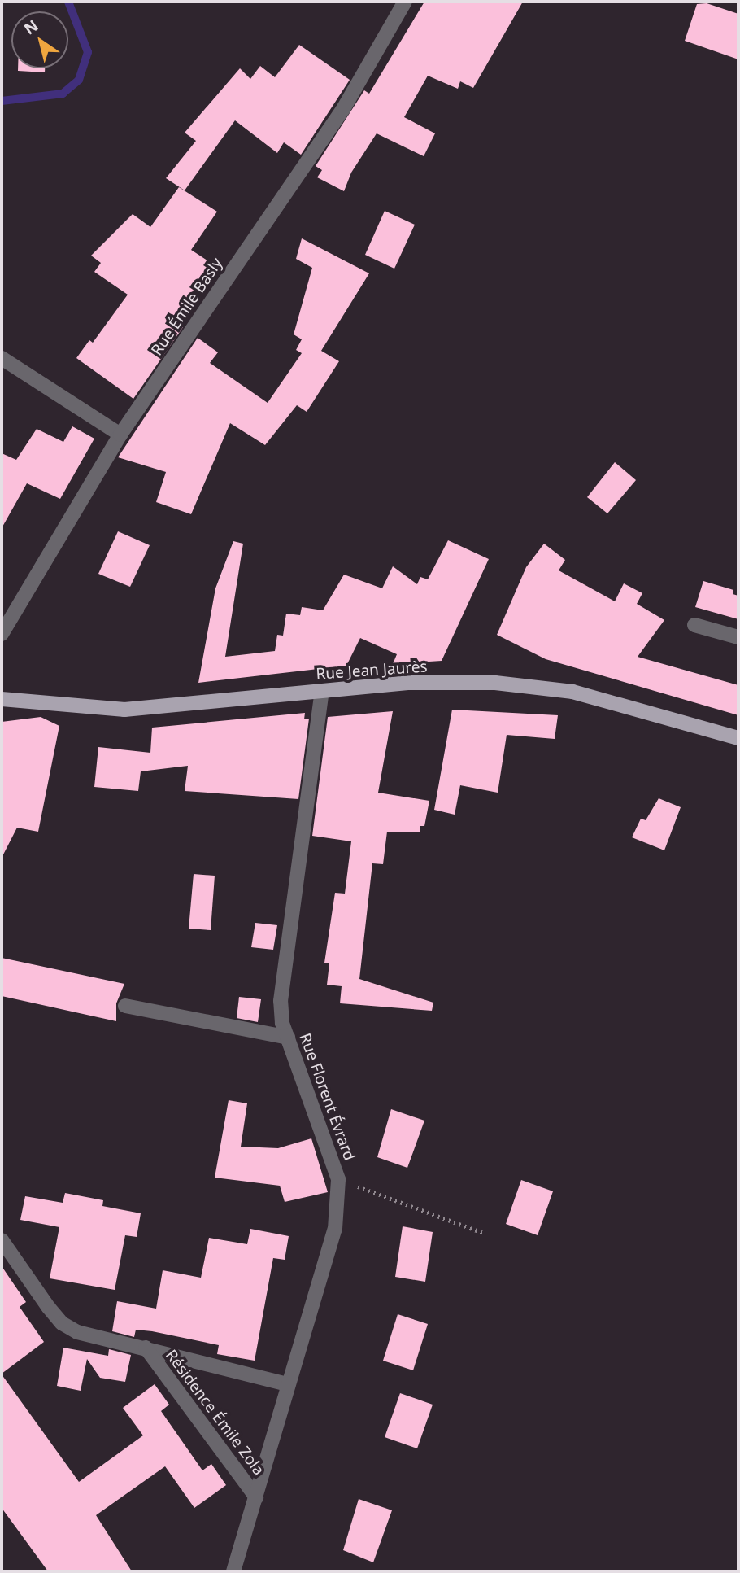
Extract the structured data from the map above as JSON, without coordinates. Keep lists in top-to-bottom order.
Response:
{
  "streets": {
    "main road": ["Rue Jean Jaurès"],
    "street": ["Rue Émile Basly", "Rue Florent Évrard", "Résidence Émile Zola"]
  },
  "crossings": [
    ["Rue Jean Jaurès", "Rue Florent Évrard"],
    ["Rue Florent Évrard", "Résidence Émile Zola"]
  ],
  "north": "top left"
}
